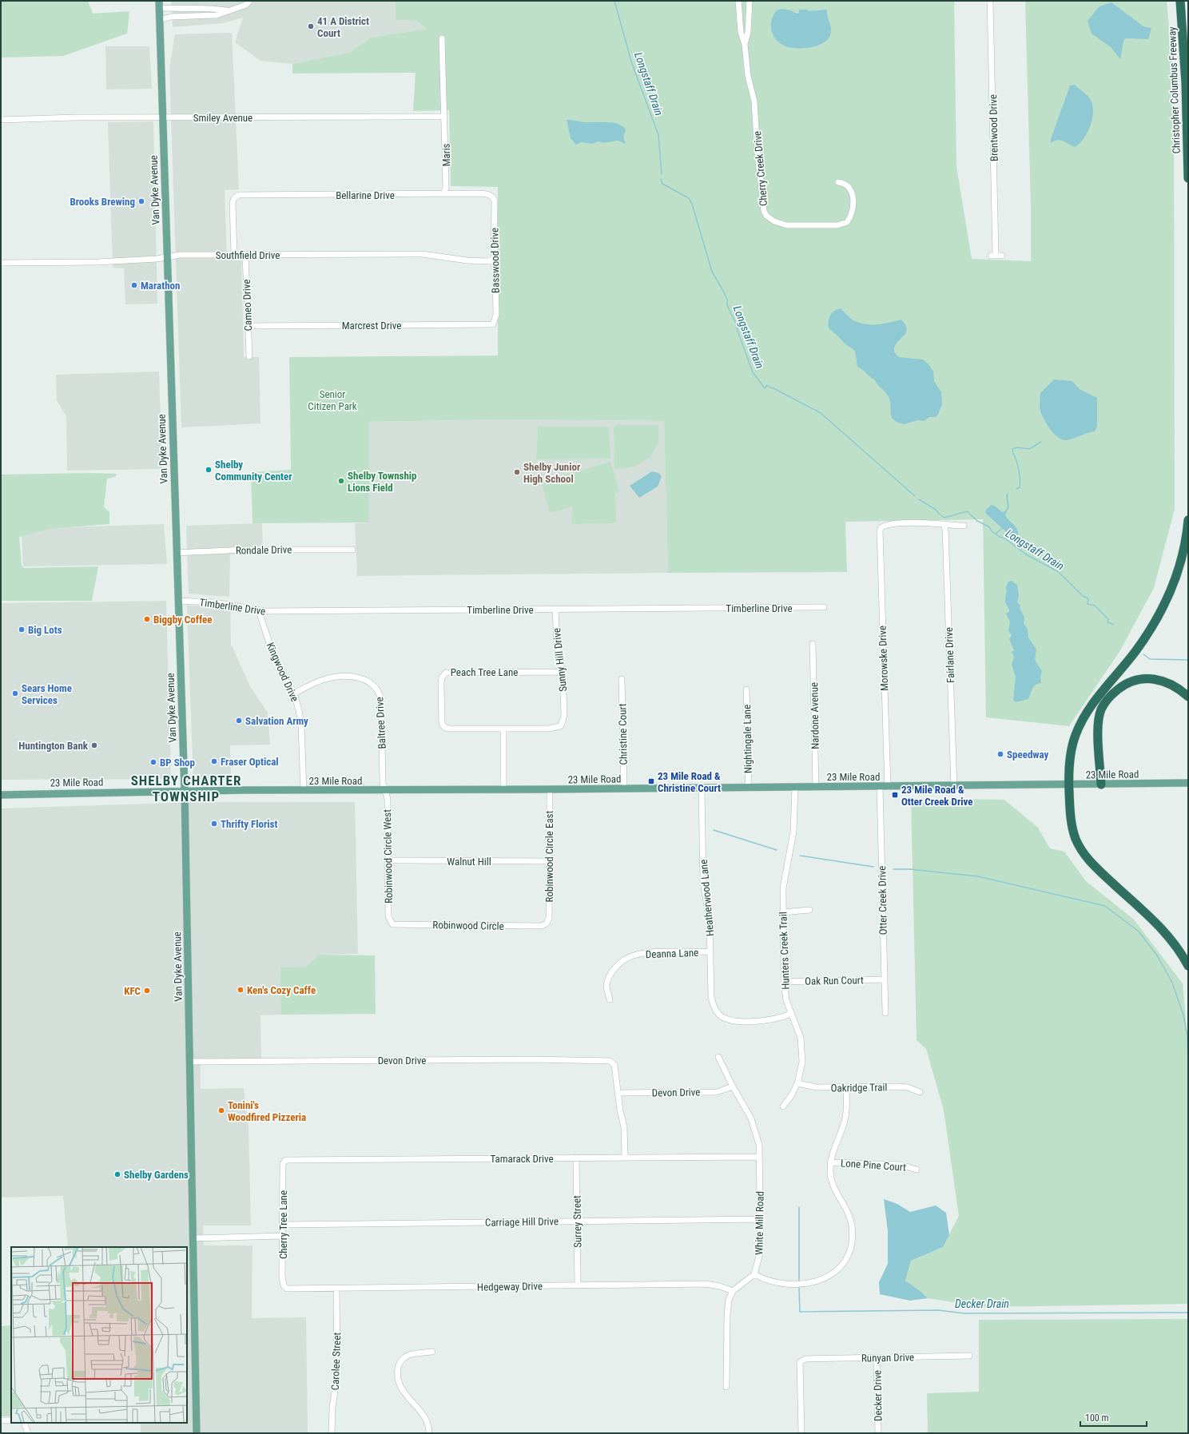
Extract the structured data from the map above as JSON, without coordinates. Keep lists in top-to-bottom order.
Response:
{
  "streets": {
    "highway": ["Christopher Columbus Freeway"],
    "main road": ["Van Dyke Avenue", "23 Mile Road"],
    "street": [
      "Smiley Avenue",
      "Brentwood Drive",
      "Maris",
      "Cherry Creek Drive",
      "Bellarine Drive",
      "Southfield Drive",
      "Basswood Drive",
      "Cameo Drive",
      "Marcrest Drive",
      "Rondale Drive",
      "Timberline Drive",
      "Fairlane Drive",
      "Morowske Drive",
      "Sunny Hill Drive",
      "Kingwood Drive",
      "Peach Tree Lane",
      "Nardone Avenue",
      "Baltree Drive",
      "Christine Court",
      "Nightingale Lane",
      "Robinwood Circle West",
      "Robinwood Circle East",
      "Walnut Hill",
      "Heatherwood Lane",
      "Otter Creek Drive",
      "Robinwood Circle",
      "Hunters Creek Trail",
      "Deanna Lane",
      "Oak Run Court",
      "Devon Drive",
      "Oakridge Trail",
      "Tamarack Drive",
      "Lone Pine Court",
      "Carriage Hill Drive",
      "Surrey Street",
      "White Mill Road",
      "Cherry Tree Lane",
      "Hedgeway Drive",
      "Runyan Drive",
      "Carolee Street",
      "Decker Drive"
    ]
  },
  "crossings": [
    ["Smiley Avenue", "Maris"],
    ["Smiley Avenue", "Van Dyke Avenue"],
    ["Maris", "Bellarine Drive"],
    ["Van Dyke Avenue", "Southfield Drive"],
    ["Van Dyke Avenue", "Rondale Drive"],
    ["Van Dyke Avenue", "Timberline Drive"],
    ["Van Dyke Avenue", "23 Mile Road"],
    ["Van Dyke Avenue", "Devon Drive"],
    ["Bellarine Drive", "Southfield Drive"],
    ["Bellarine Drive", "Basswood Drive"],
    ["Southfield Drive", "Basswood Drive"],
    ["Southfield Drive", "Cameo Drive"],
    ["Basswood Drive", "Marcrest Drive"],
    ["Cameo Drive", "Marcrest Drive"],
    ["Timberline Drive", "Sunny Hill Drive"],
    ["Timberline Drive", "Kingwood Drive"],
    ["Fairlane Drive", "Morowske Drive"],
    ["Fairlane Drive", "23 Mile Road"],
    ["Morowske Drive", "23 Mile Road"],
    ["Morowske Drive", "Otter Creek Drive"],
    ["Sunny Hill Drive", "Peach Tree Lane"],
    ["Kingwood Drive", "Baltree Drive"],
    ["Kingwood Drive", "23 Mile Road"],
    ["Nardone Avenue", "23 Mile Road"],
    ["Baltree Drive", "23 Mile Road"],
    ["Baltree Drive", "Robinwood Circle West"],
    ["Christine Court", "23 Mile Road"],
    ["Nightingale Lane", "23 Mile Road"],
    ["23 Mile Road", "Robinwood Circle West"],
    ["23 Mile Road", "Robinwood Circle East"],
    ["23 Mile Road", "Heatherwood Lane"],
    ["23 Mile Road", "Otter Creek Drive"],
    ["23 Mile Road", "Hunters Creek Trail"],
    ["Robinwood Circle West", "Walnut Hill"],
    ["Robinwood Circle West", "Robinwood Circle"],
    ["Robinwood Circle East", "Walnut Hill"],
    ["Robinwood Circle East", "Robinwood Circle"],
    ["Heatherwood Lane", "Hunters Creek Trail"],
    ["Heatherwood Lane", "Deanna Lane"],
    ["Otter Creek Drive", "Oak Run Court"],
    ["Hunters Creek Trail", "Oak Run Court"],
    ["Hunters Creek Trail", "Oakridge Trail"],
    ["Devon Drive", "White Mill Road"],
    ["Tamarack Drive", "Surrey Street"],
    ["Tamarack Drive", "White Mill Road"],
    ["Tamarack Drive", "Cherry Tree Lane"],
    ["Carriage Hill Drive", "Surrey Street"],
    ["Carriage Hill Drive", "White Mill Road"],
    ["Carriage Hill Drive", "Cherry Tree Lane"],
    ["Surrey Street", "Hedgeway Drive"],
    ["Cherry Tree Lane", "Hedgeway Drive"],
    ["Hedgeway Drive", "Carolee Street"],
    ["Runyan Drive", "Decker Drive"]
  ],
  "districts": ["SHELBY CHARTER TOWNSHIP"],
  "water": ["Longstaff Drain", "Decker Drain"],
  "parks": ["Senior Citizen Park"],
  "places": {
    "other": [
      "41 A District Court",
      "Brooks Brewing",
      "Marathon",
      "Shelby Community Center",
      "Shelby Junior High School",
      "Shelby Township Lions Field",
      "Biggby Coffee",
      "Big Lots",
      "Sears Home Services",
      "Salvation Army",
      "Huntington Bank",
      "Speedway",
      "Fraser Optical",
      "BP Shop",
      "Thrifty Florist",
      "Ken's Cozy Caffe",
      "KFC",
      "Tonini's Woodfired Pizzeria",
      "Shelby Gardens"
    ],
    "transit": ["23 Mile Road & Christine Court", "23 Mile Road & Otter Creek Drive"]
  },
  "scale_bar": "100 m"
}
